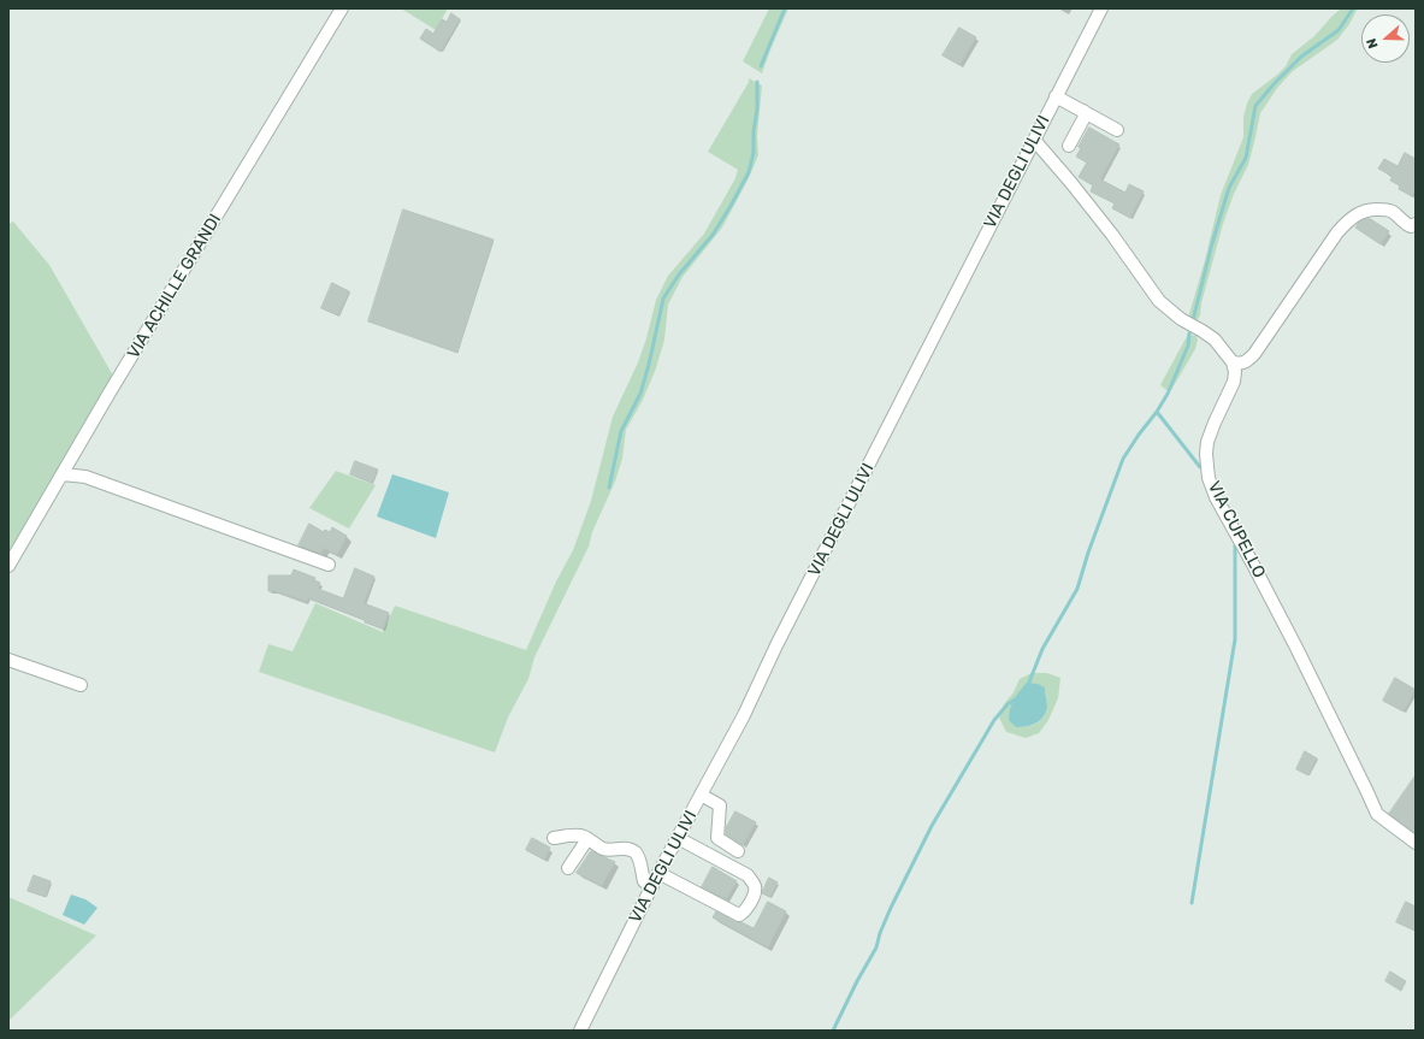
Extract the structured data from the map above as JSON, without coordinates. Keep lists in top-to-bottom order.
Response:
{
  "streets": {
    "street": ["VIA DEGLI ULIVI", "VIA ACHILLE GRANDI", "VIA CUPELLO"]
  },
  "north": "left"
}
